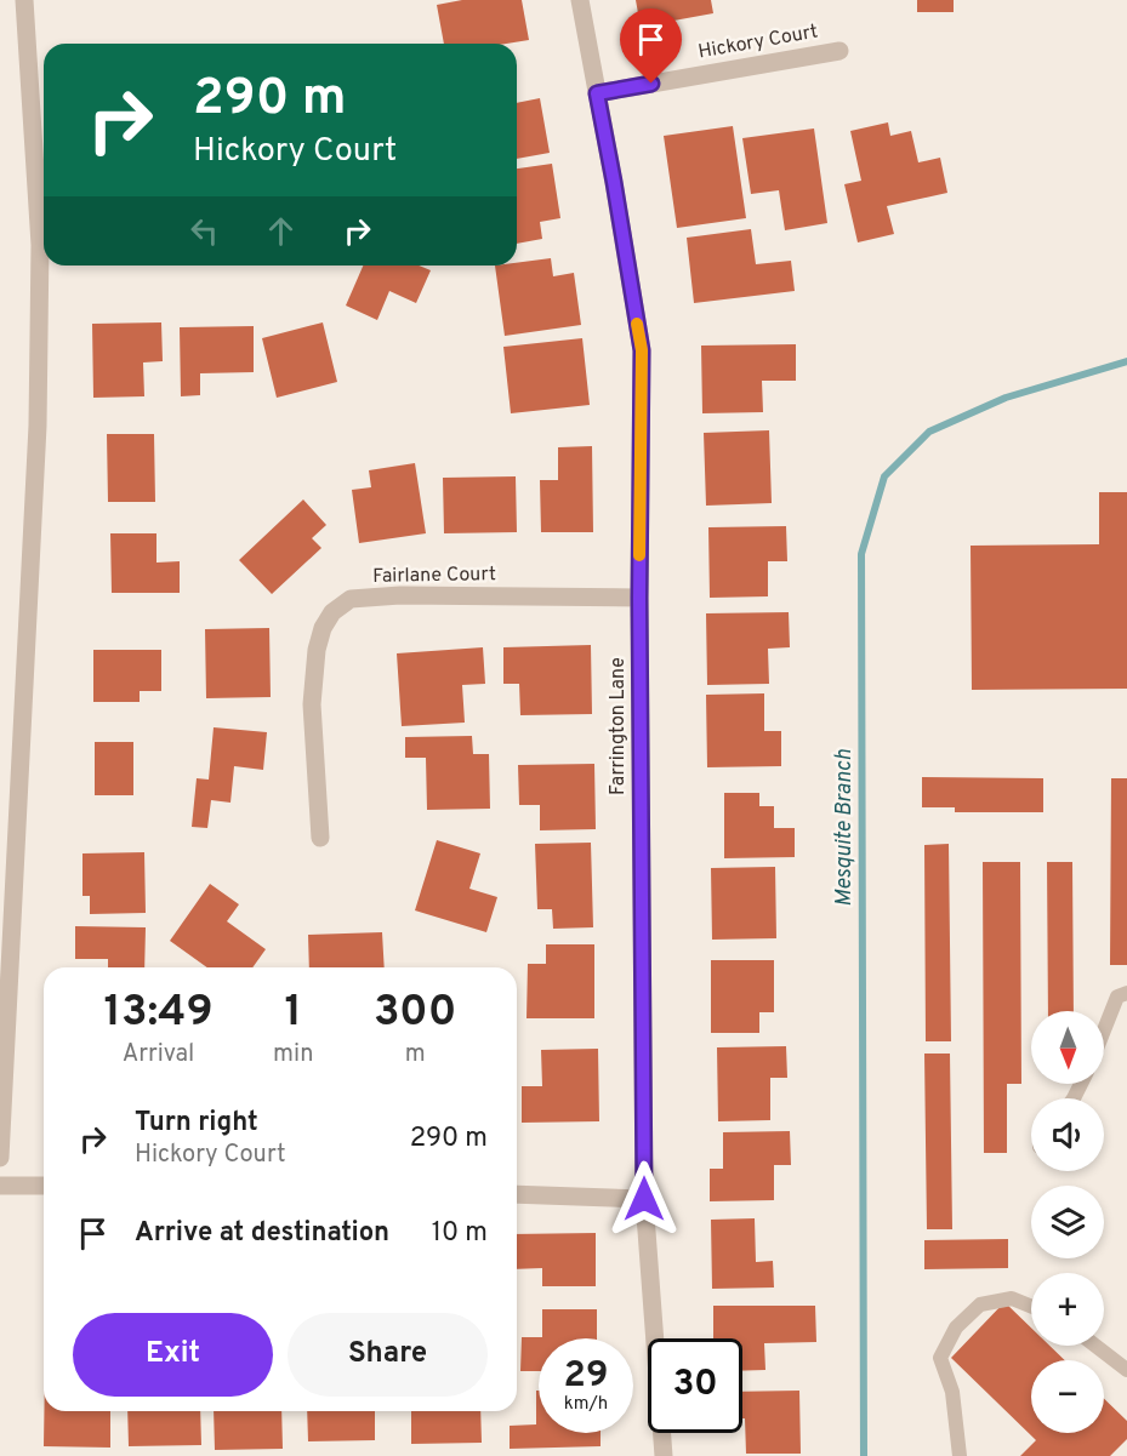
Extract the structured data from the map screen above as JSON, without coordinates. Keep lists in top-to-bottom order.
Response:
{
  "streets": {
    "street": ["Hickory Court", "Fairlane Court", "Farrington Lane"]
  },
  "crossings": [
    ["Hickory Court", "Farrington Lane"],
    ["Fairlane Court", "Farrington Lane"]
  ],
  "water": ["Mesquite Branch"],
  "north": "bottom",
  "page": {
    "turn": ["290 m", "Hickory Court"],
    "eta": [
      "13:49",
      "Arrival",
      "1",
      "min",
      "300",
      "m"
    ],
    "map_buttons": ["+", "−"],
    "list": [
      {
        "name": "Turn right",
        "note": "Hickory Court",
        "value": "290 m"
      },
      {
        "name": "Arrive at destination",
        "value": "10 m"
      }
    ],
    "buttons": ["Exit", "Share"],
    "speed": "29 km/h",
    "limit": "30"
  }
}
